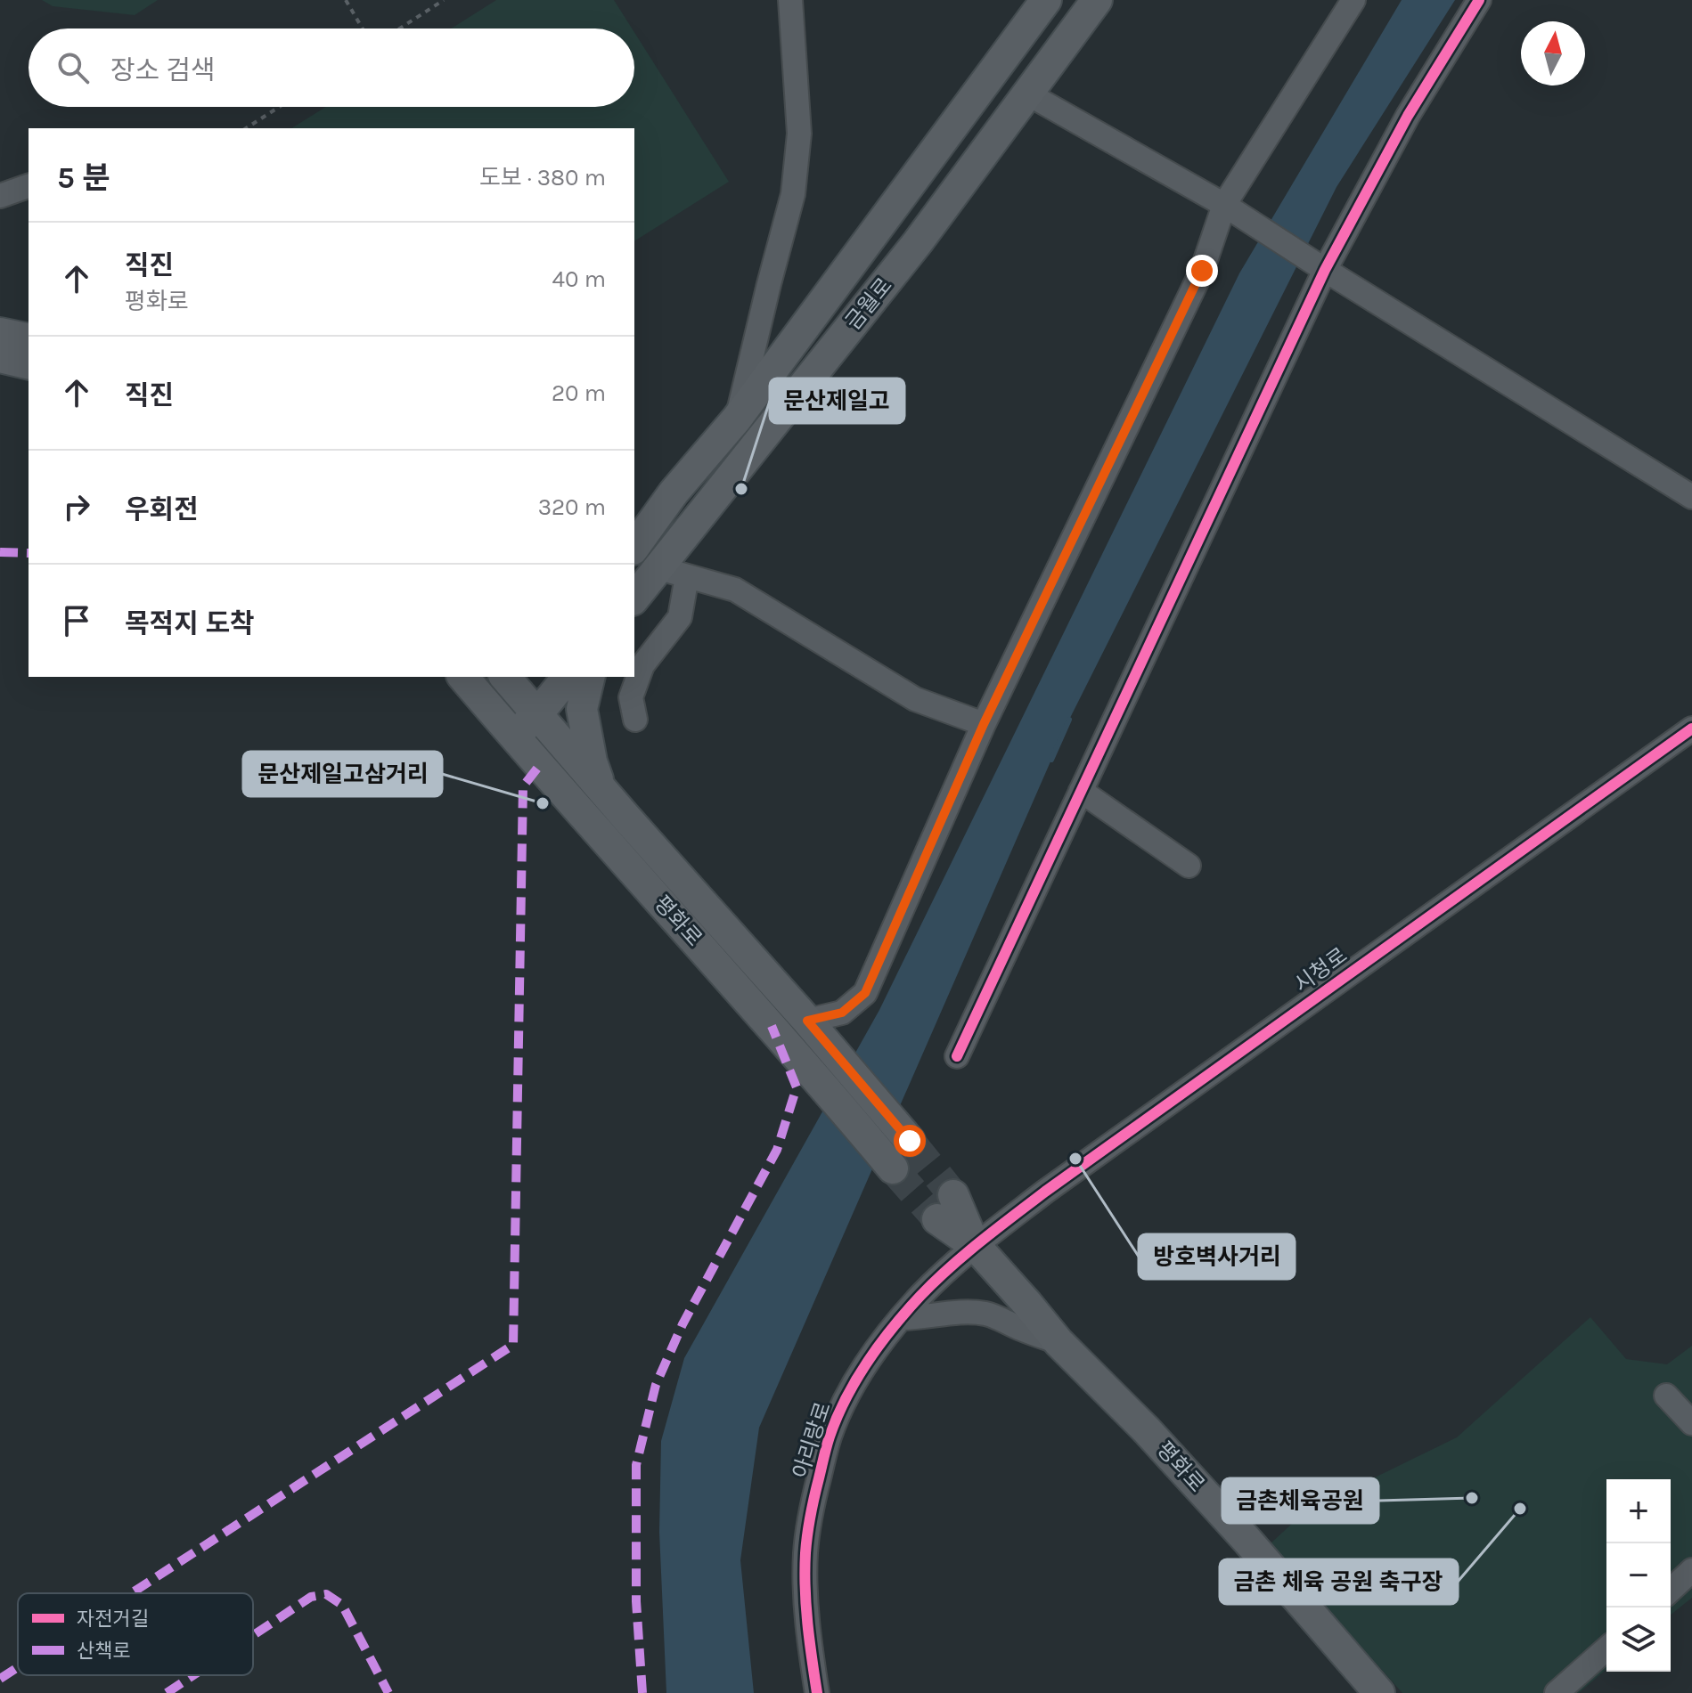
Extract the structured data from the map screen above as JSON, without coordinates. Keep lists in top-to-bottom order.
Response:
{
  "streets": {
    "main road": ["금월로", "평화로"],
    "street": ["시청로", "아리랑로"]
  },
  "crossings": [
    ["평화로", "시청로"],
    ["평화로", "아리랑로"],
    ["시청로", "아리랑로"]
  ],
  "places": [
    "문산제일고",
    "문산제일고삼거리",
    "방호벽사거리",
    "금촌체육공원",
    "금촌 체육 공원 축구장"
  ],
  "legend": ["자전거길", "산책로"],
  "north": "top",
  "page": {
    "search": "장소 검색",
    "heading": ["5 분", "도보 · 380 m"],
    "list": [
      ["직진", "평화로", "40 m"],
      ["직진", "20 m"],
      ["우회전", "320 m"],
      "목적지 도착"
    ],
    "map_buttons": ["+", "−"]
  }
}
